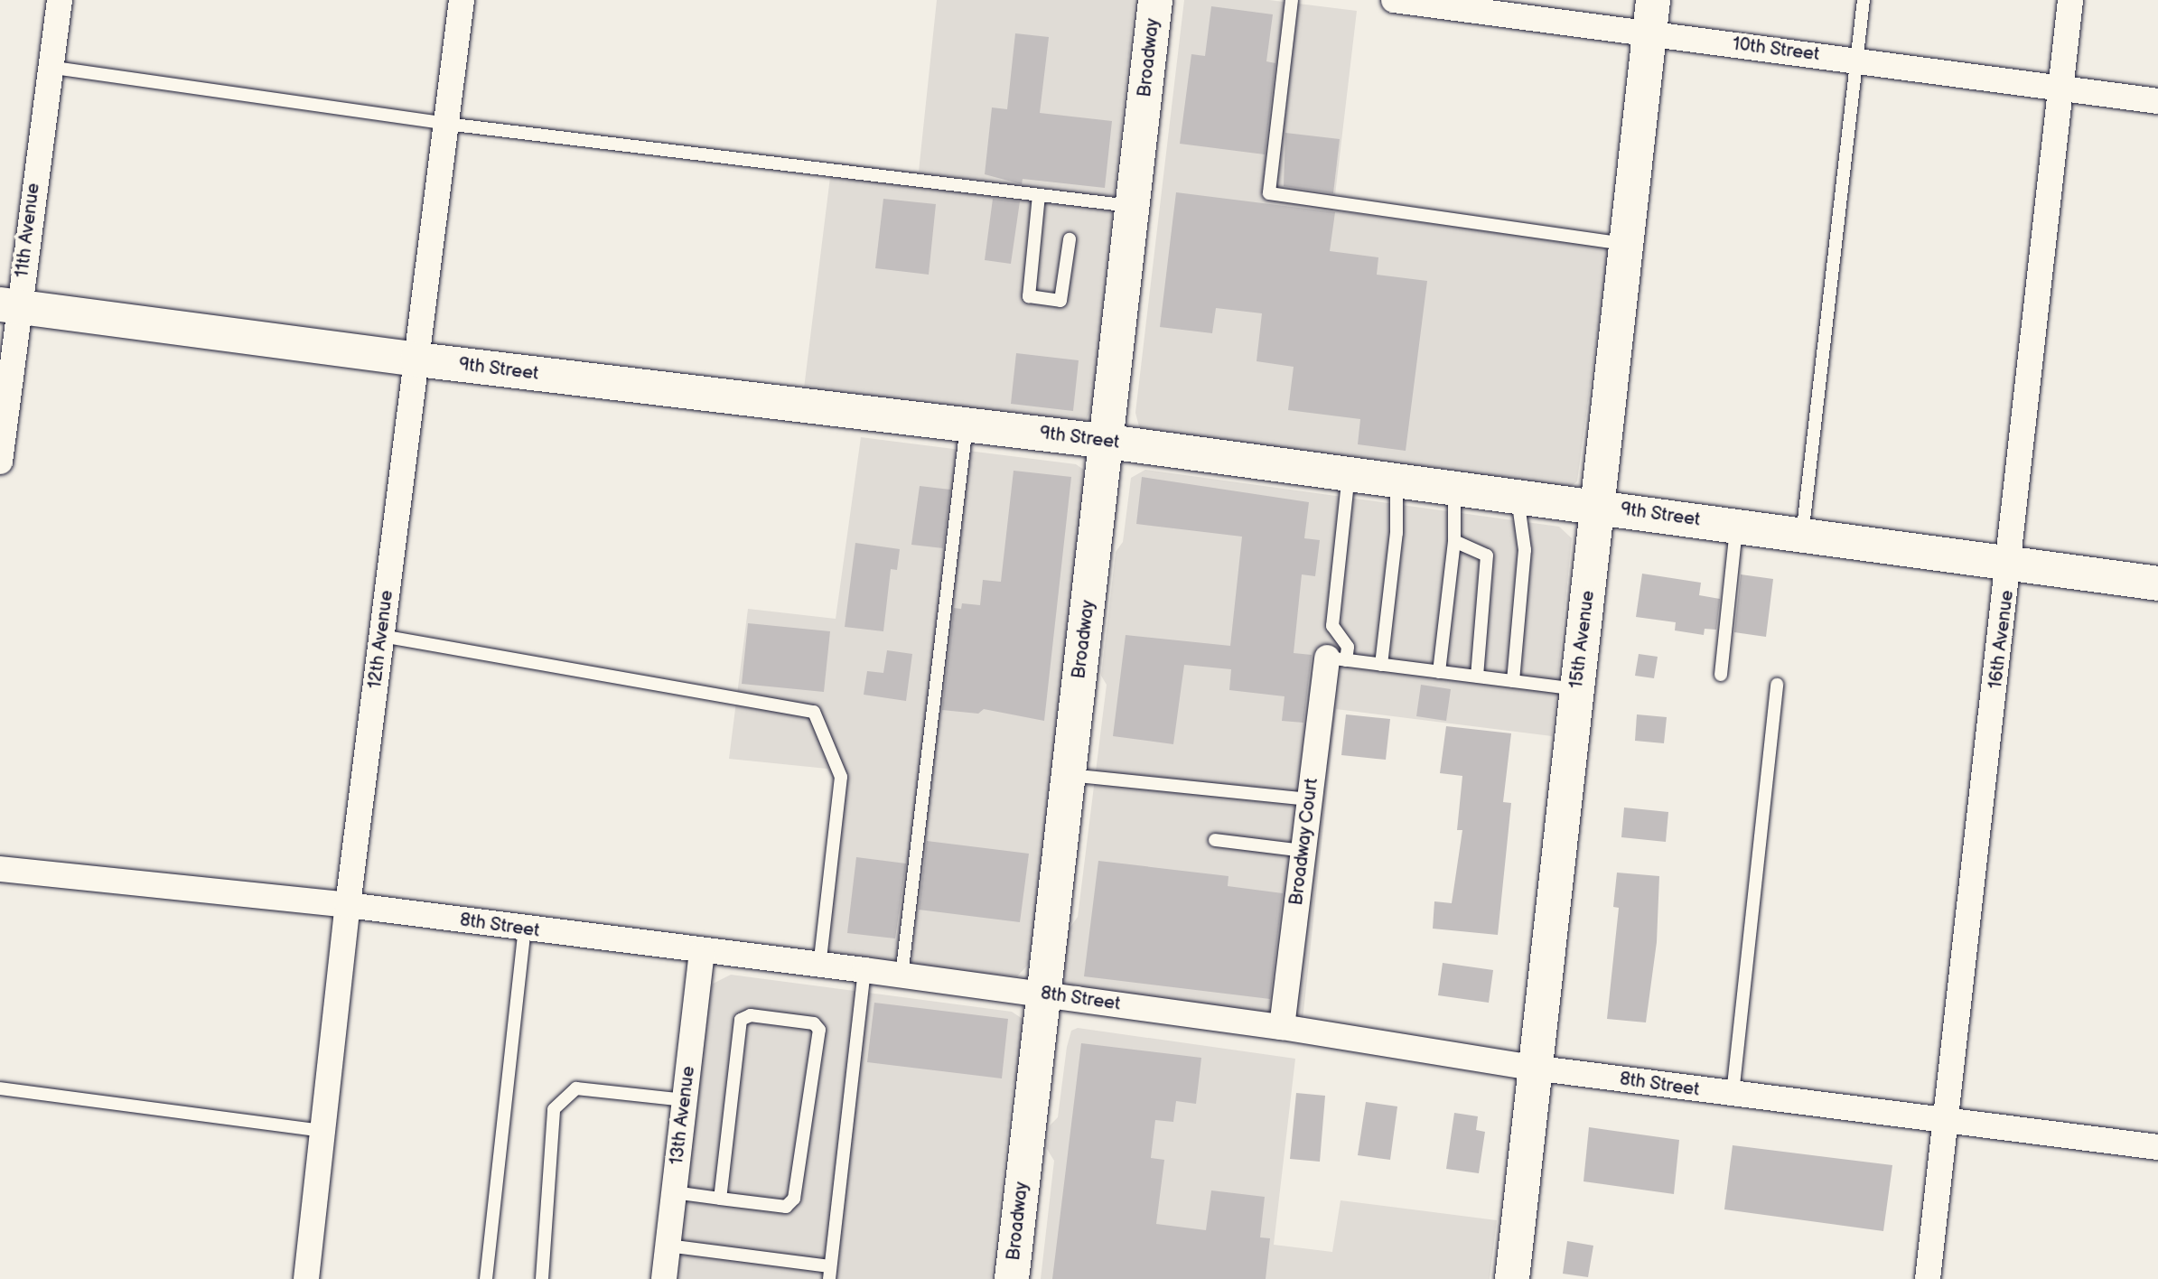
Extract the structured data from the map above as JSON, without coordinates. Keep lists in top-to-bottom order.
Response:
{
  "streets": {
    "street": [
      "10th Street",
      "Broadway",
      "11th Avenue",
      "9th Street",
      "12th Avenue",
      "15th Avenue",
      "16th Avenue",
      "Broadway Court",
      "8th Street",
      "13th Avenue"
    ]
  },
  "crossings": [
    ["10th Street", "15th Avenue"],
    ["10th Street", "16th Avenue"],
    ["Broadway", "9th Street"],
    ["Broadway", "8th Street"],
    ["11th Avenue", "9th Street"],
    ["9th Street", "12th Avenue"],
    ["9th Street", "15th Avenue"],
    ["9th Street", "16th Avenue"],
    ["12th Avenue", "8th Street"],
    ["15th Avenue", "8th Street"],
    ["16th Avenue", "8th Street"],
    ["Broadway Court", "8th Street"],
    ["8th Street", "13th Avenue"]
  ]
}
